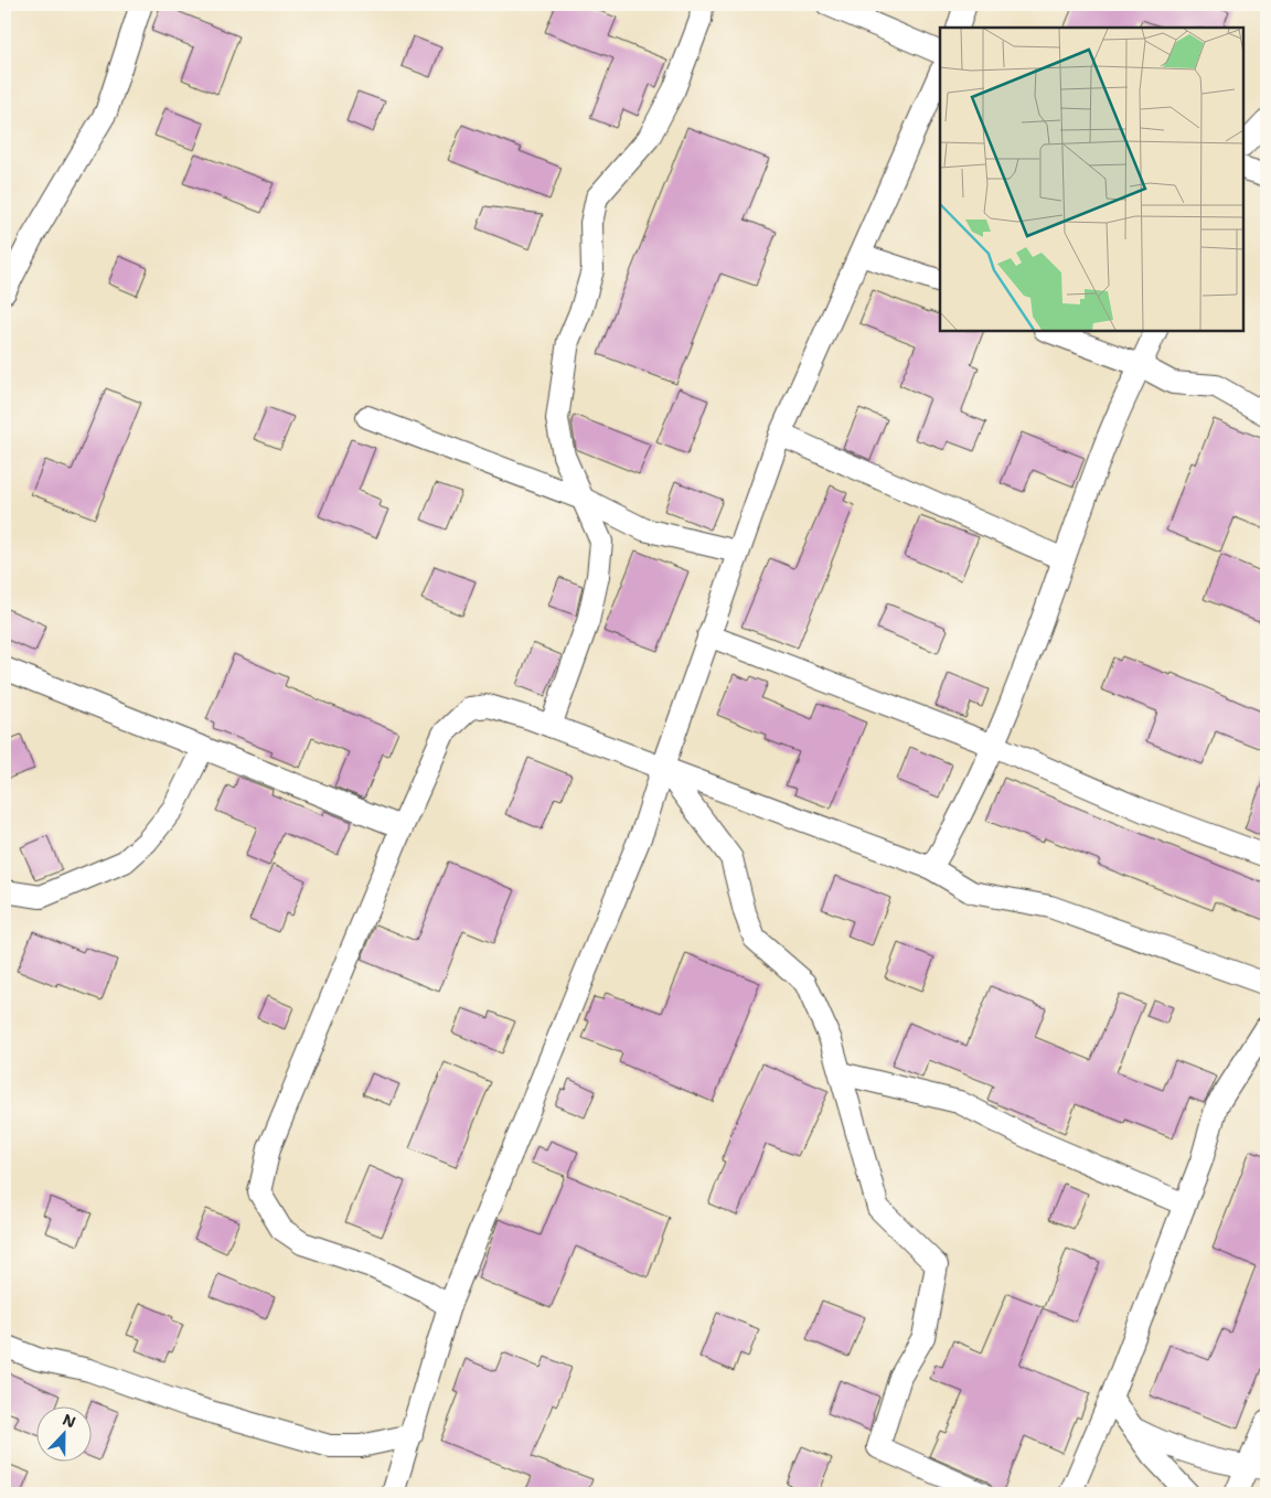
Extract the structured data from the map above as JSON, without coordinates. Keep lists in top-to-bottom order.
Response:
{
  "north": "top"
}
